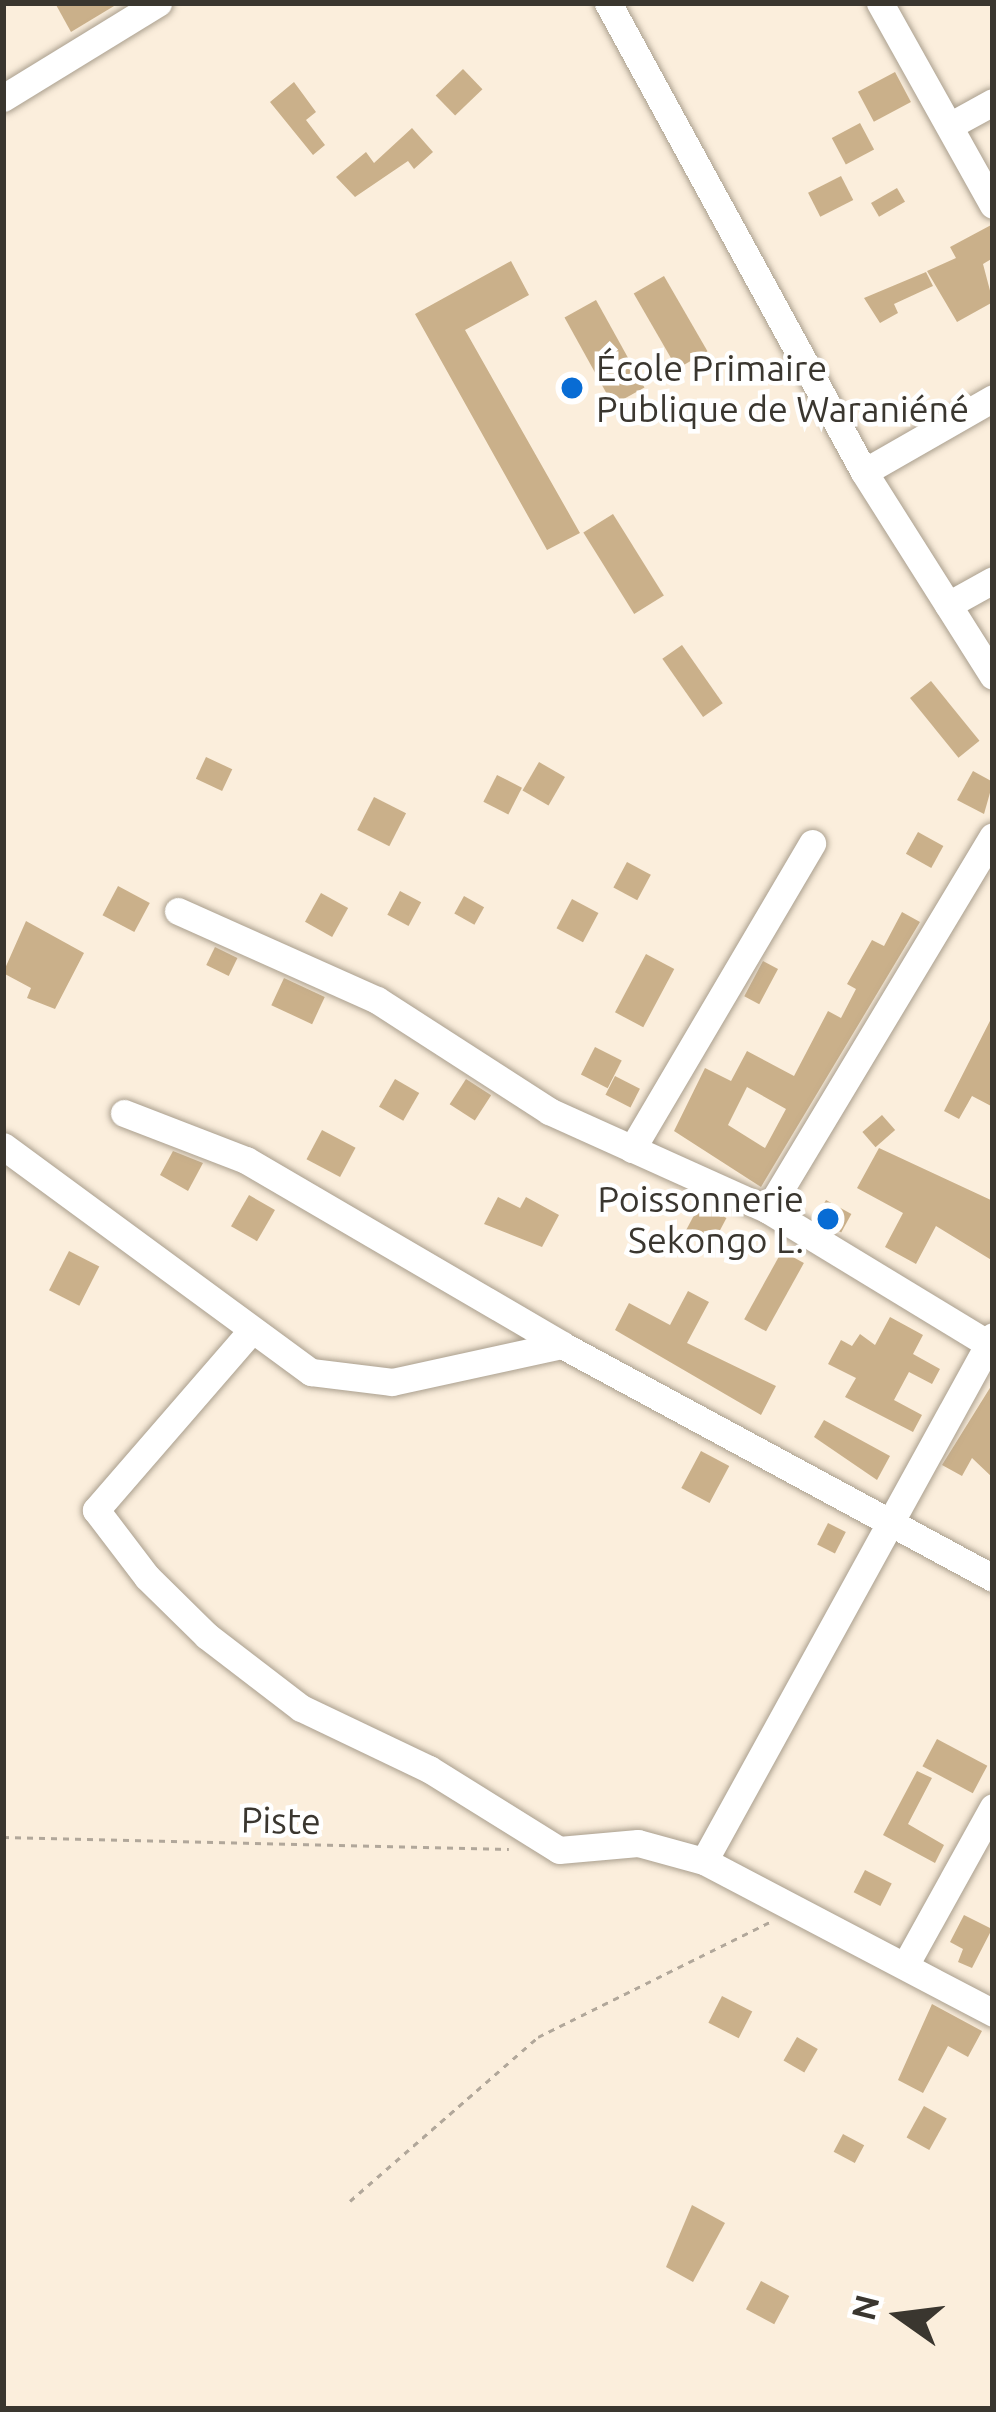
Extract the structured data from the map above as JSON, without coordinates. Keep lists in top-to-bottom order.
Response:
{
  "streets": {
    "path": ["Piste"]
  },
  "places": ["École Primaire Publique de Waraniéné", "Poissonnerie Sekongo L."],
  "north": "left"
}
